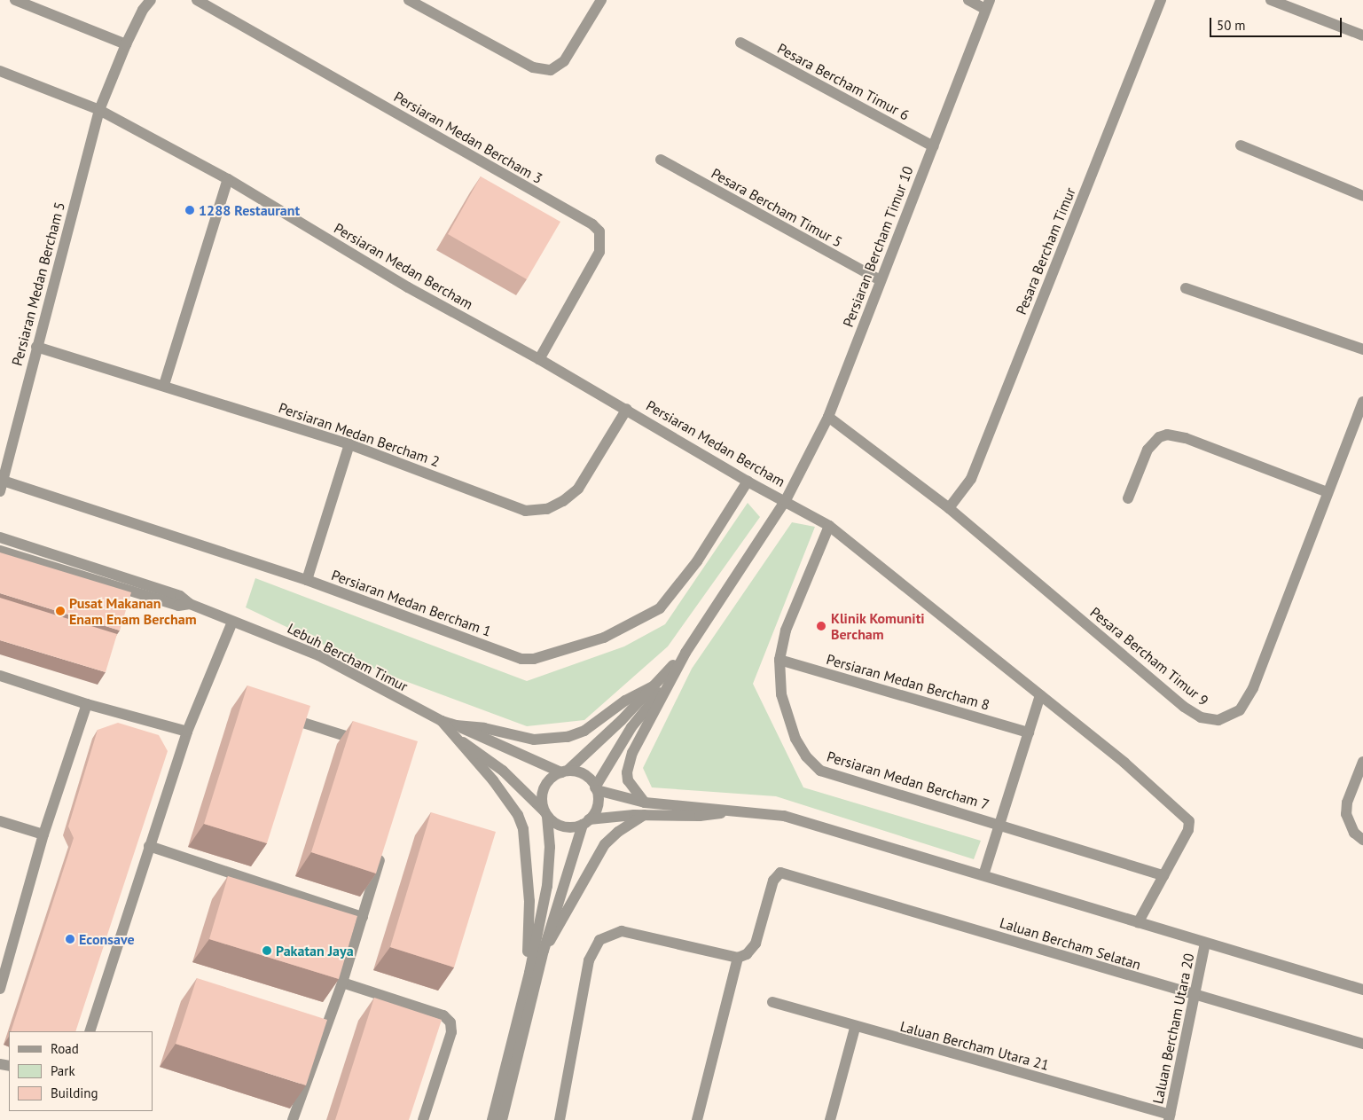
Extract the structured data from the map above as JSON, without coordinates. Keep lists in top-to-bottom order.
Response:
{
  "streets": {
    "street": [
      "Pesara Bercham Timur 6",
      "Persiaran Medan Bercham 3",
      "Pesara Bercham Timur 5",
      "Persiaran Bercham Timur 10",
      "Pesara Bercham Timur",
      "Persiaran Medan Bercham",
      "Persiaran Medan Bercham 5",
      "Persiaran Medan Bercham 2",
      "Persiaran Medan Bercham 1",
      "Pesara Bercham Timur 9",
      "Lebuh Bercham Timur",
      "Persiaran Medan Bercham 8",
      "Persiaran Medan Bercham 7",
      "Laluan Bercham Selatan",
      "Laluan Bercham Utara 20",
      "Laluan Bercham Utara 21"
    ]
  },
  "crossings": [
    ["Pesara Bercham Timur 6", "Persiaran Bercham Timur 10"],
    ["Persiaran Medan Bercham 3", "Persiaran Medan Bercham"],
    ["Pesara Bercham Timur 5", "Persiaran Bercham Timur 10"],
    ["Persiaran Bercham Timur 10", "Persiaran Medan Bercham"],
    ["Persiaran Bercham Timur 10", "Pesara Bercham Timur 9"],
    ["Pesara Bercham Timur", "Pesara Bercham Timur 9"],
    ["Persiaran Medan Bercham", "Persiaran Medan Bercham 5"],
    ["Persiaran Medan Bercham", "Persiaran Medan Bercham 2"],
    ["Persiaran Medan Bercham", "Persiaran Medan Bercham 1"],
    ["Persiaran Medan Bercham", "Persiaran Medan Bercham 7"],
    ["Persiaran Medan Bercham 5", "Persiaran Medan Bercham 2"],
    ["Persiaran Medan Bercham 5", "Persiaran Medan Bercham 1"],
    ["Persiaran Medan Bercham 8", "Persiaran Medan Bercham 7"],
    ["Laluan Bercham Selatan", "Laluan Bercham Utara 20"],
    ["Laluan Bercham Utara 20", "Laluan Bercham Utara 21"]
  ],
  "places": [
    "1288 Restaurant",
    "Pusat Makanan Enam Enam Bercham",
    "Klinik Komuniti Bercham",
    "Econsave",
    "Pakatan Jaya"
  ],
  "legend": ["Road", "Park", "Building"],
  "scale_bar": "50 m"
}
